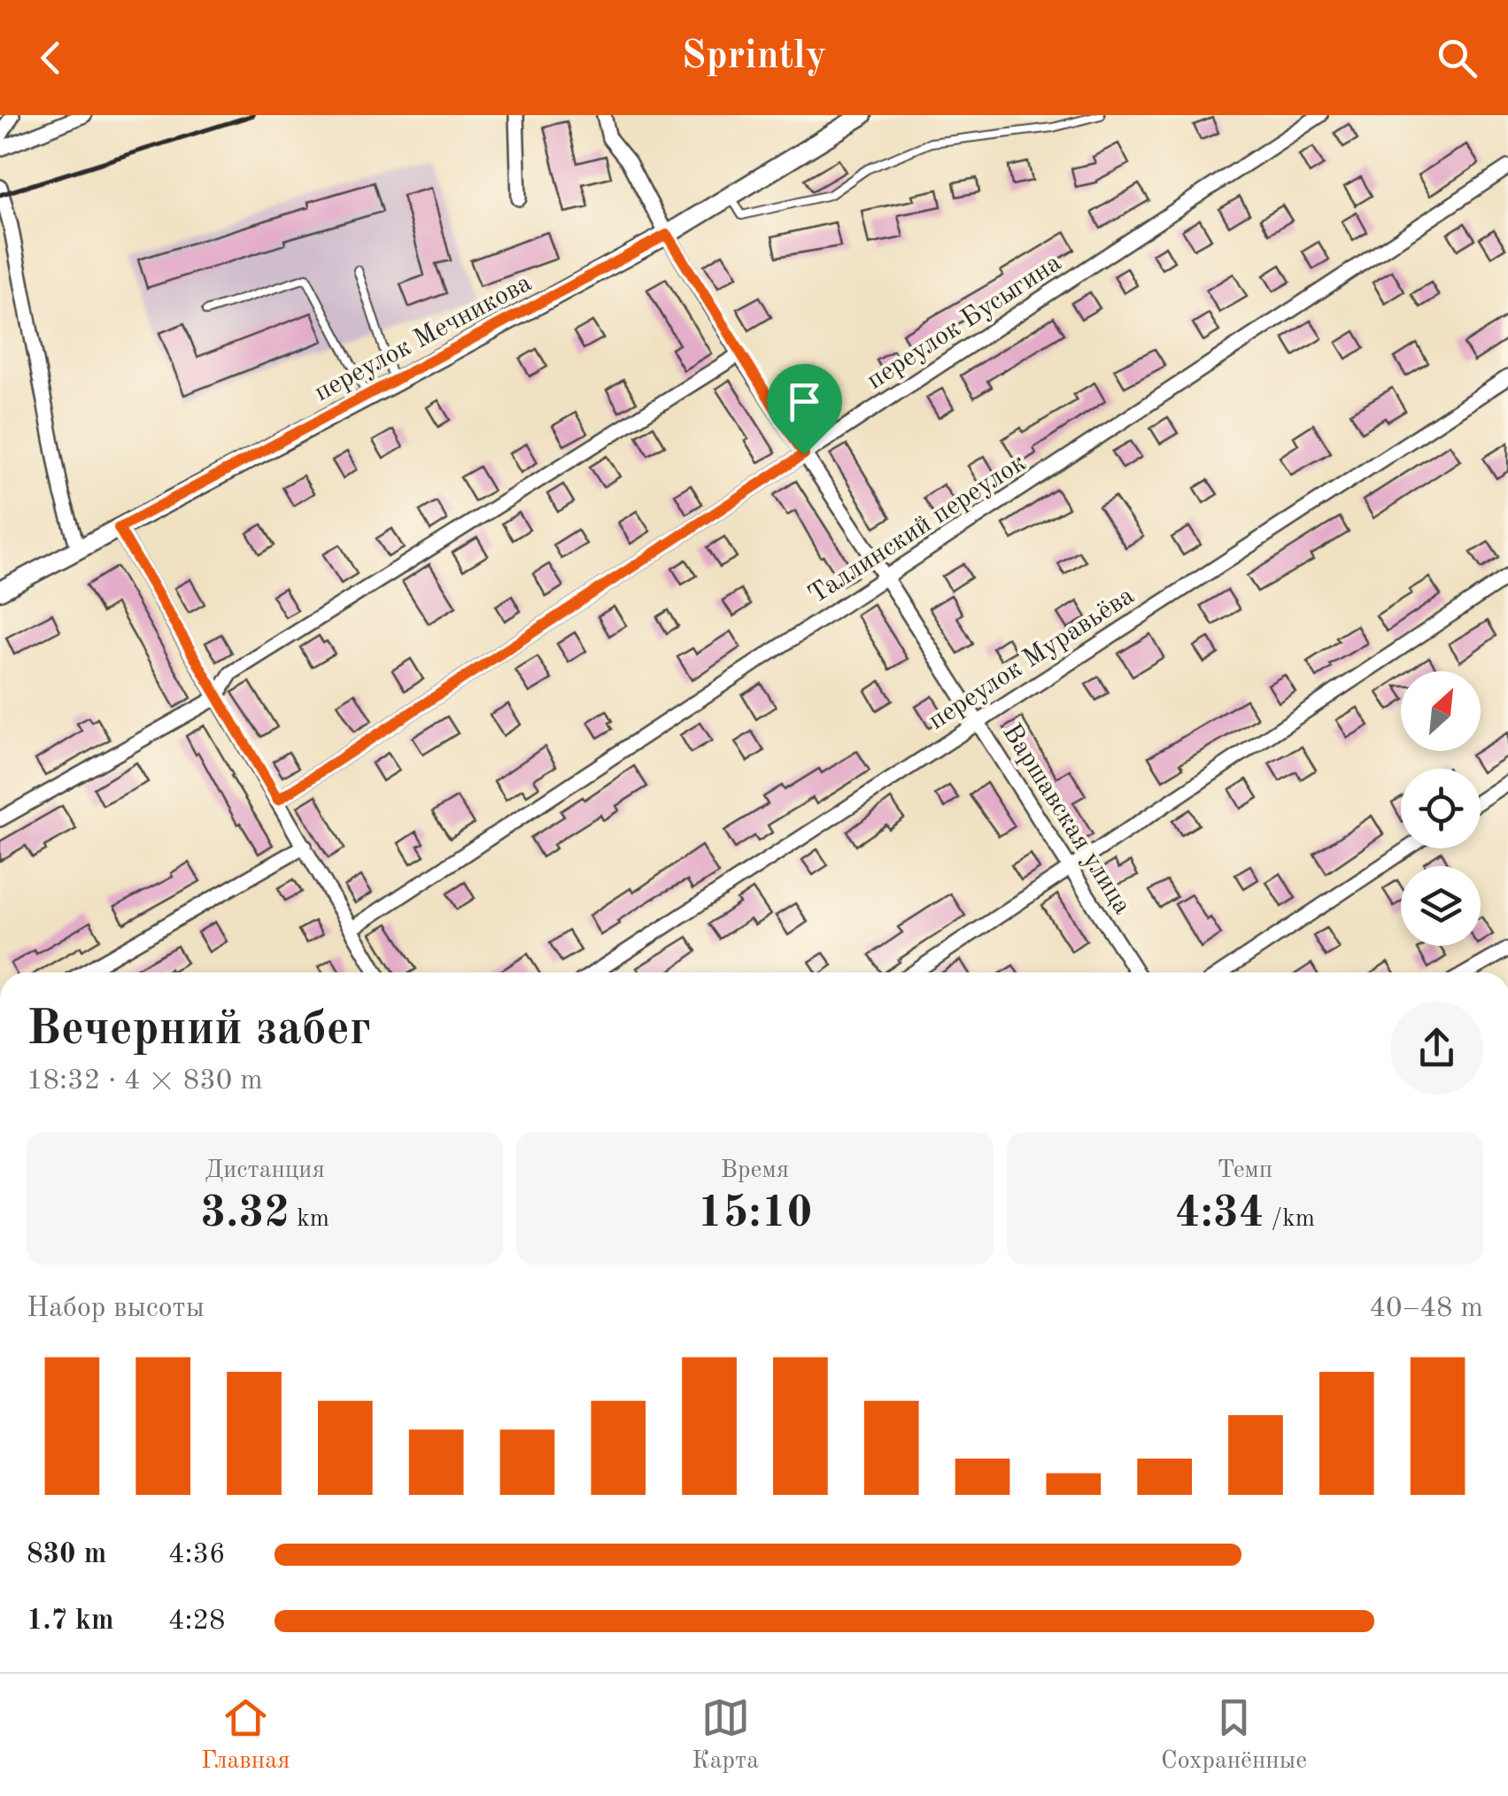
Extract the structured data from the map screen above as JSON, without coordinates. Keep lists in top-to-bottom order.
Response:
{
  "streets": {
    "street": [
      "переулок Бусыгина",
      "переулок Мечникова",
      "Таллинский переулок",
      "переулок Муравьёва",
      "Варшавская улица"
    ]
  },
  "crossings": [
    ["переулок Бусыгина", "Варшавская улица"],
    ["переулок Мечникова", "Варшавская улица"],
    ["Таллинский переулок", "Варшавская улица"],
    ["переулок Муравьёва", "Варшавская улица"]
  ],
  "north": "top right",
  "page": {
    "header": "Sprintly",
    "heading": ["Вечерний забег", "18:32 · 4 × 830 m"],
    "stats": [
      ["Дистанция", "3.32 km"],
      ["Время", "15:10"],
      ["Темп", "4:34 /km"]
    ],
    "chart": ["Набор высоты", "40–48 m"],
    "list": [
      {
        "name": "830 m",
        "note": "4:36"
      },
      {
        "name": "1.7 km",
        "note": "4:28"
      }
    ],
    "tabs": ["Главная", "Карта", "Сохранённые"]
  }
}
